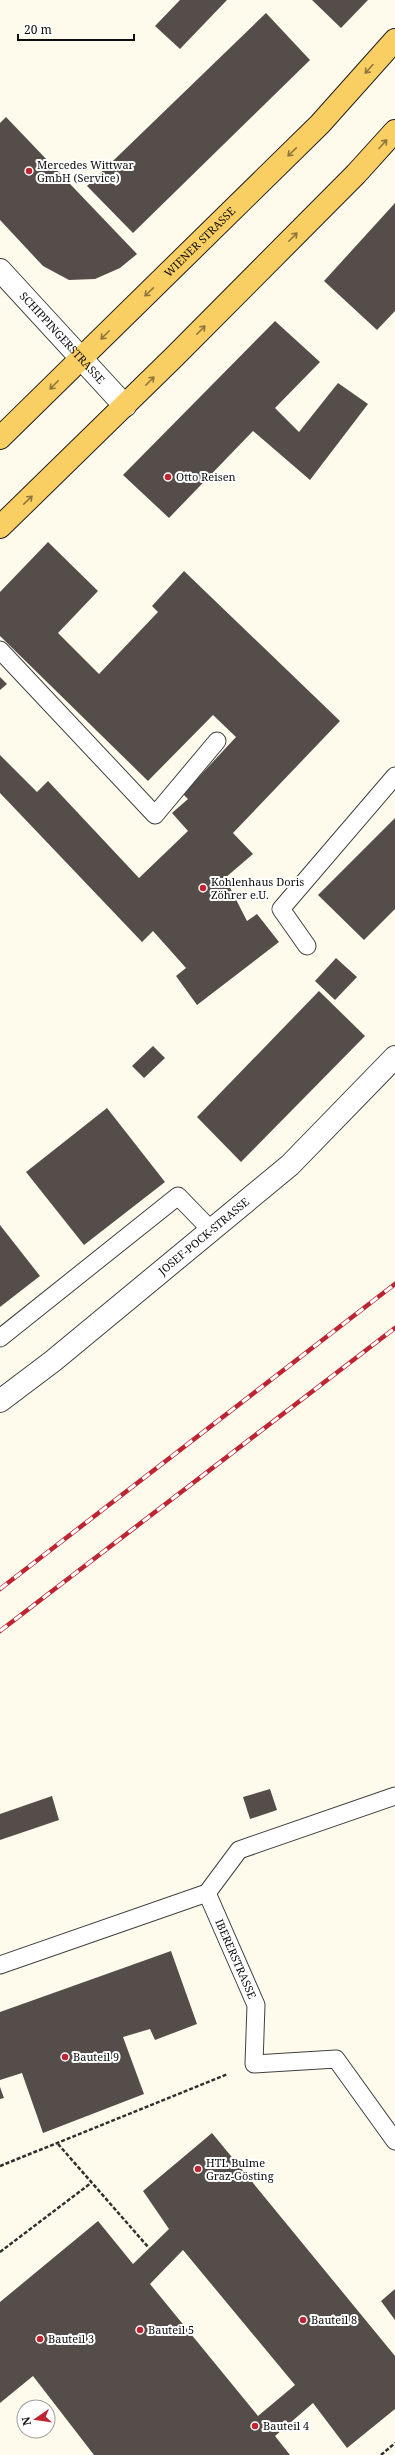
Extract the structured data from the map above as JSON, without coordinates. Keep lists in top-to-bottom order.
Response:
{
  "streets": {
    "main road": ["WIENER STRASSE"],
    "street": ["SCHIPPINGERSTRASSE", "JOSEF-POCK-STRASSE"],
    "lane": ["IBERERSTRASSE"]
  },
  "crossings": [
    ["WIENER STRASSE", "SCHIPPINGERSTRASSE"]
  ],
  "places": [
    "Mercedes Wittwar GmbH (Service)",
    "Otto Reisen",
    "Kohlenhaus Doris Zöhrer e.U.",
    "Bauteil 9",
    "HTL Bulme Graz-Gösting",
    "Bauteil 8",
    "Bauteil 5",
    "Bauteil 3",
    "Bauteil 4"
  ],
  "scale_bar": "20 m",
  "north": "left"
}
